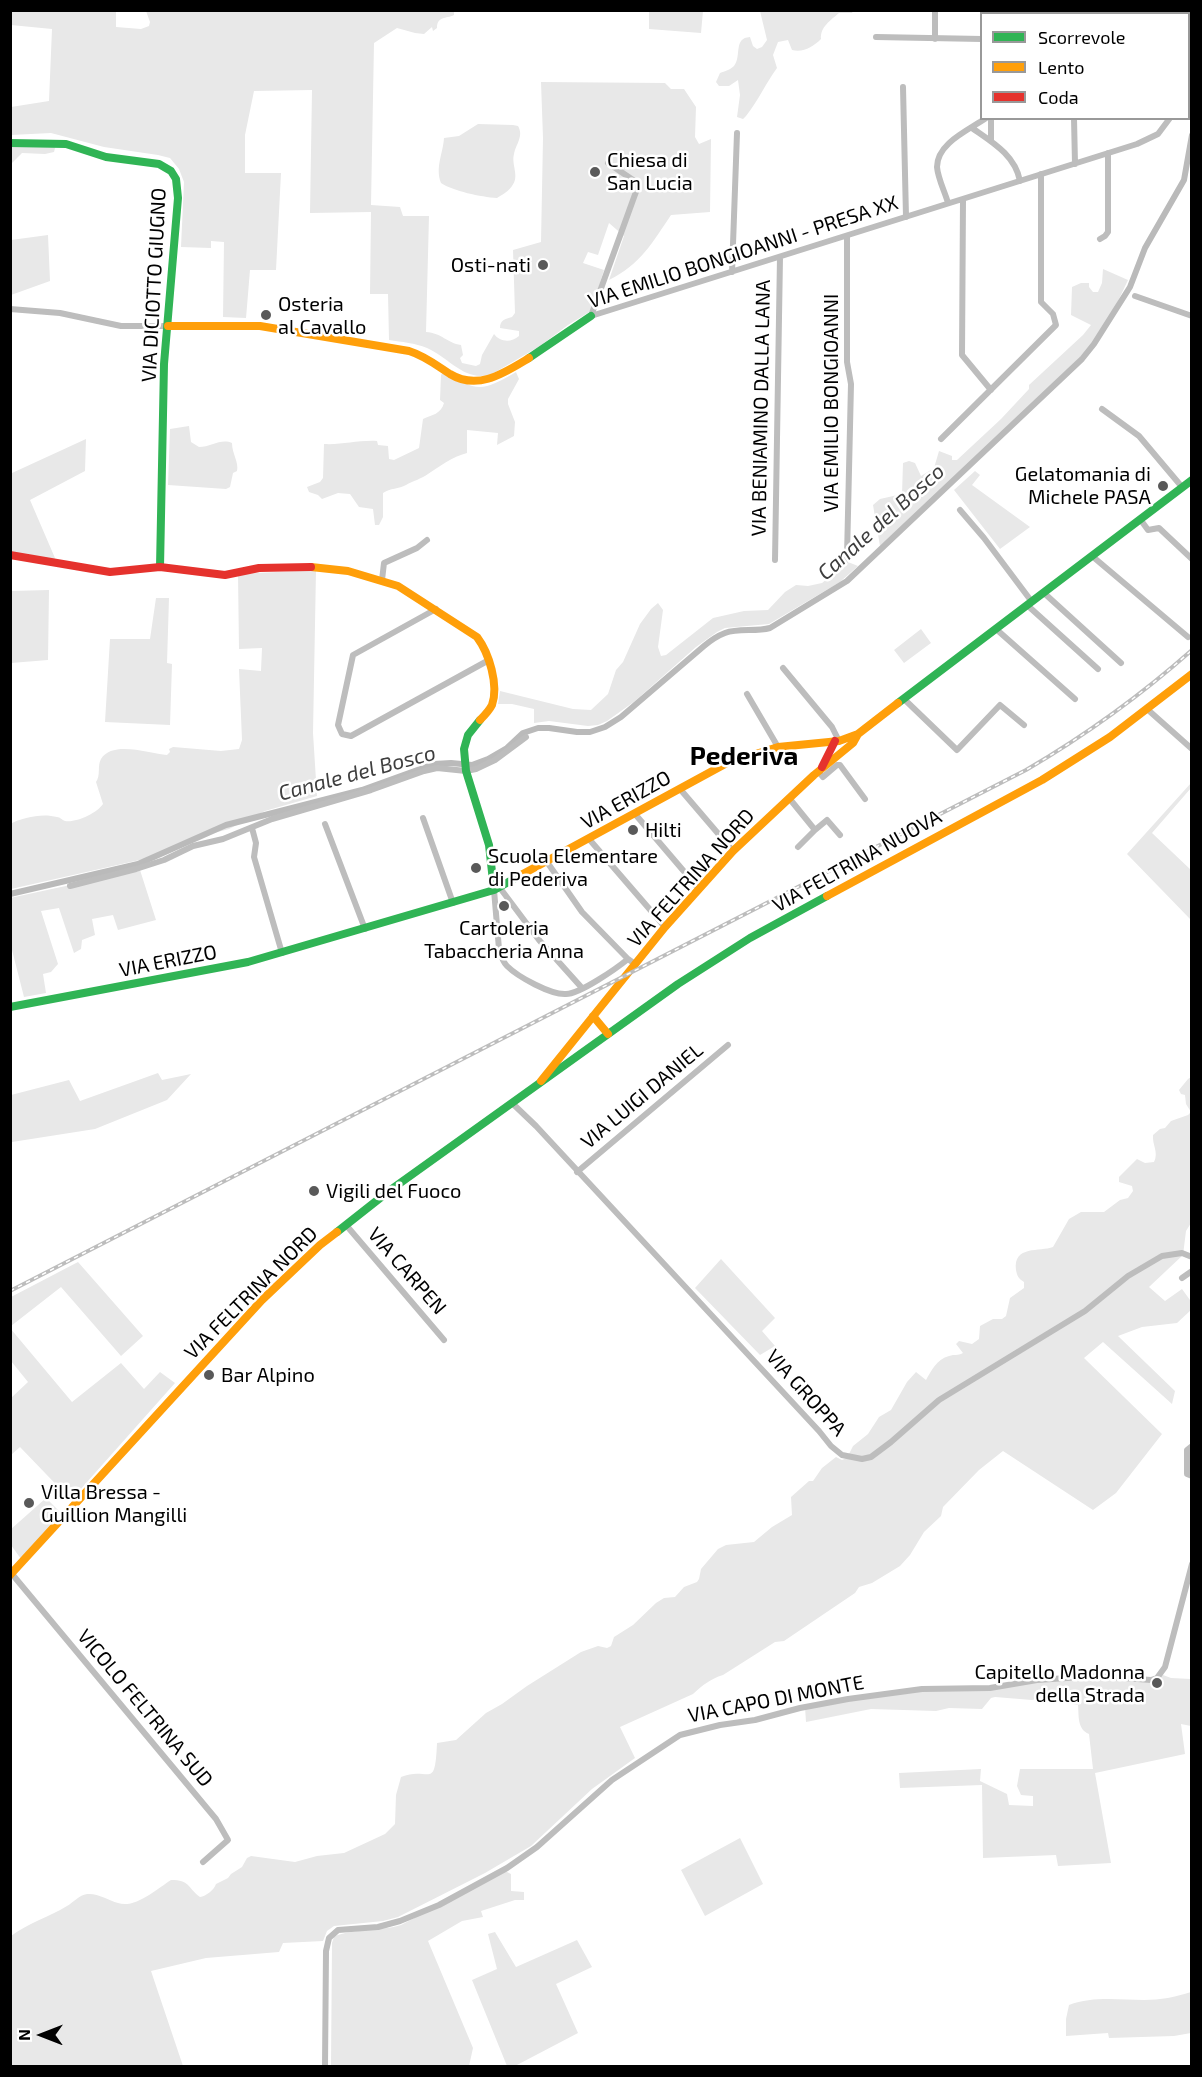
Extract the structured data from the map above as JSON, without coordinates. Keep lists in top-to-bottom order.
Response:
{
  "streets": {
    "main road": [
      "VIA EMILIO BONGIOANNI - PRESA XX",
      "VIA DICIOTTO GIUGNO",
      "VIA ERIZZO",
      "VIA FELTRINA NUOVA",
      "VIA FELTRINA NORD"
    ],
    "street": [
      "VIA EMILIO BONGIOANNI",
      "VIA BENIAMINO DALLA LANA",
      "VIA LUIGI DANIEL",
      "VIA CARPEN",
      "VIA GROPPA",
      "VIA CAPO DI MONTE",
      "VICOLO FELTRINA SUD"
    ]
  },
  "crossings": [
    ["VIA EMILIO BONGIOANNI - PRESA XX", "VIA DICIOTTO GIUGNO"],
    ["VIA EMILIO BONGIOANNI - PRESA XX", "VIA EMILIO BONGIOANNI"],
    ["VIA EMILIO BONGIOANNI - PRESA XX", "VIA BENIAMINO DALLA LANA"],
    ["VIA ERIZZO", "VIA FELTRINA NORD"],
    ["VIA FELTRINA NUOVA", "VIA FELTRINA NORD"],
    ["VIA FELTRINA NORD", "VIA CARPEN"],
    ["VIA FELTRINA NORD", "VIA GROPPA"],
    ["VIA FELTRINA NORD", "VICOLO FELTRINA SUD"],
    ["VIA LUIGI DANIEL", "VIA GROPPA"]
  ],
  "districts": ["Pederiva"],
  "water": ["Canale del Bosco"],
  "places": [
    "Chiesa di San Lucia",
    "Osti-nati",
    "Osteria al Cavallo",
    "Gelatomania di Michele PASA",
    "Hilti",
    "Scuola Elementare di Pederiva",
    "Cartoleria Tabaccheria Anna",
    "Vigili del Fuoco",
    "Bar Alpino",
    "Villa Bressa - Guillion Mangilli",
    "Capitello Madonna della Strada"
  ],
  "legend": ["Scorrevole", "Lento", "Coda"],
  "north": "left"
}
